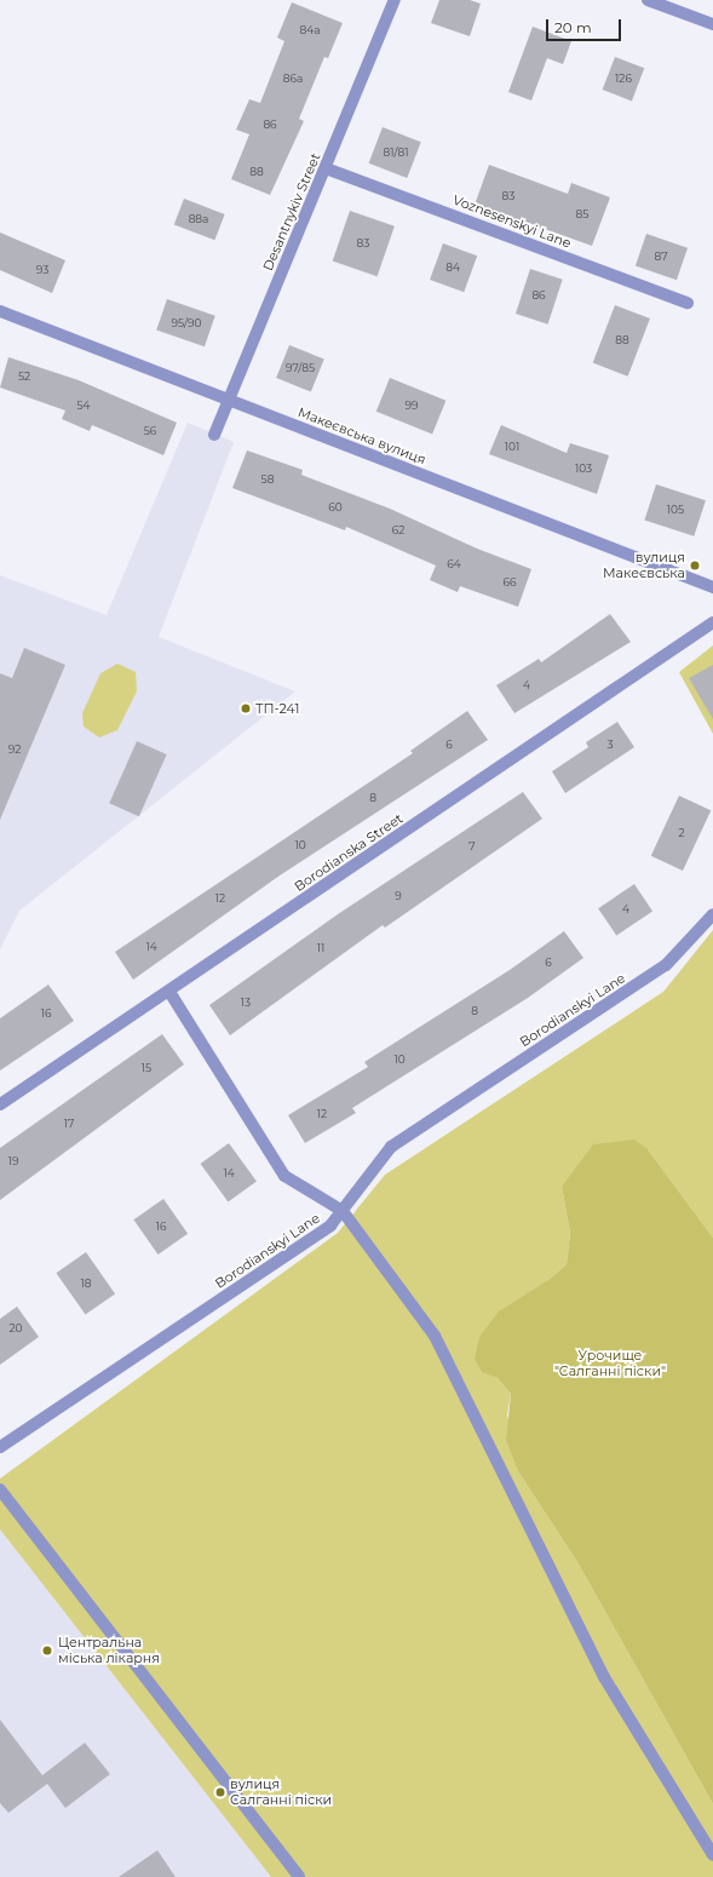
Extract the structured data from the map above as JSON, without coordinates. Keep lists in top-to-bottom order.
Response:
{
  "streets": {
    "street": [
      "Desantnykiv Street",
      "Voznesenskyi Lane",
      "Макеєвська вулиця",
      "Borodianska Street",
      "Borodianskyi Lane"
    ]
  },
  "crossings": [
    ["Desantnykiv Street", "Voznesenskyi Lane"],
    ["Desantnykiv Street", "Макеєвська вулиця"]
  ],
  "parks": ["Урочище \"Салганні піски\""],
  "places": [
    "вулиця Макеєвська",
    "ТП-241",
    "Центральна міська лікарня",
    "вулиця Салганні піски"
  ],
  "house_numbers": [
    "84а",
    "86а",
    "126",
    "86",
    "81/81",
    "88",
    "83",
    "85",
    "88а",
    "83",
    "87",
    "84",
    "93",
    "86",
    "95/90",
    "88",
    "97/85",
    "52",
    "54",
    "99",
    "56",
    "101",
    "103",
    "58",
    "60",
    "105",
    "62",
    "64",
    "66",
    "4",
    "6",
    "3",
    "92",
    "8",
    "2",
    "10",
    "7",
    "9",
    "12",
    "4",
    "14",
    "11",
    "6",
    "13",
    "8",
    "16",
    "10",
    "15",
    "12",
    "17",
    "19",
    "14",
    "16",
    "18",
    "20"
  ],
  "scale_bar": "20 m"
}
